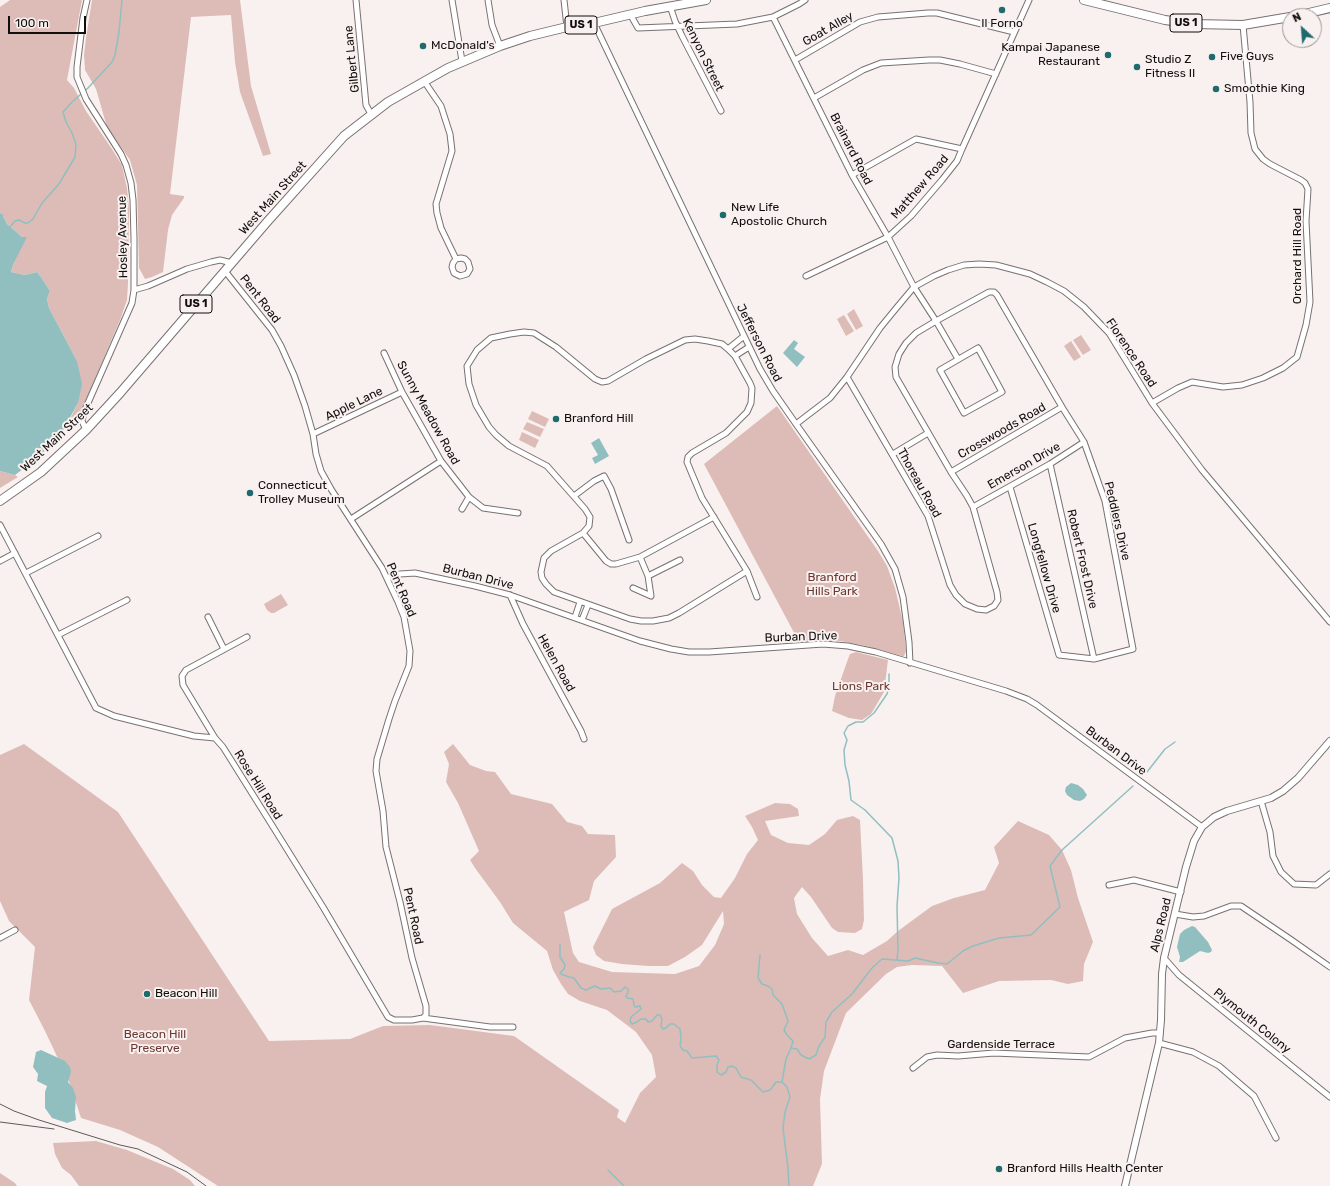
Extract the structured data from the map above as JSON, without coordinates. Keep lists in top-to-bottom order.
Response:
{
  "streets": {
    "main road": ["US 1", "West Main Street"],
    "street": [
      "Goat Alley",
      "Kenyon Street",
      "Gilbert Lane",
      "Brainard Road",
      "Matthew Road",
      "Hosley Avenue",
      "Orchard Hill Road",
      "Pent Road",
      "Jefferson Road",
      "Florence Road",
      "Apple Lane",
      "Sunny Meadow Road",
      "Crosswoods Road",
      "Emerson Drive",
      "Thoreau Road",
      "Peddlers Drive",
      "Robert Frost Drive",
      "Longfellow Drive",
      "Burban Drive",
      "Helen Road",
      "Rose Hill Road",
      "Alps Road",
      "Plymouth Colony",
      "Gardenside Terrace"
    ]
  },
  "crossings": [
    ["US 1", "Orchard Hill Road"],
    ["Goat Alley", "Brainard Road"],
    ["Goat Alley", "Matthew Road"],
    ["Kenyon Street", "West Main Street"],
    ["Gilbert Lane", "West Main Street"],
    ["Brainard Road", "Matthew Road"],
    ["Brainard Road", "Florence Road"],
    ["West Main Street", "Hosley Avenue"],
    ["West Main Street", "Pent Road"],
    ["West Main Street", "Jefferson Road"],
    ["Orchard Hill Road", "Florence Road"],
    ["Pent Road", "Apple Lane"],
    ["Pent Road", "Burban Drive"],
    ["Pent Road", "Rose Hill Road"],
    ["Jefferson Road", "Florence Road"],
    ["Jefferson Road", "Burban Drive"],
    ["Florence Road", "Thoreau Road"],
    ["Apple Lane", "Sunny Meadow Road"],
    ["Crosswoods Road", "Peddlers Drive"],
    ["Emerson Drive", "Peddlers Drive"],
    ["Emerson Drive", "Robert Frost Drive"],
    ["Emerson Drive", "Longfellow Drive"],
    ["Thoreau Road", "Peddlers Drive"],
    ["Peddlers Drive", "Robert Frost Drive"],
    ["Peddlers Drive", "Longfellow Drive"],
    ["Burban Drive", "Helen Road"],
    ["Burban Drive", "Alps Road"],
    ["Alps Road", "Plymouth Colony"],
    ["Alps Road", "Gardenside Terrace"]
  ],
  "parks": ["Branford Hills Park", "Lions Park", "Beacon Hill Preserve"],
  "places": [
    "Il Forno",
    "McDonald's",
    "Kampai Japanese Restaurant",
    "Five Guys",
    "Studio Z Fitness II",
    "Smoothie King",
    "New Life Apostolic Church",
    "Branford Hill",
    "Connecticut Trolley Museum",
    "Beacon Hill",
    "Branford Hills Health Center"
  ],
  "scale_bar": "100 m",
  "north": "top left"
}
